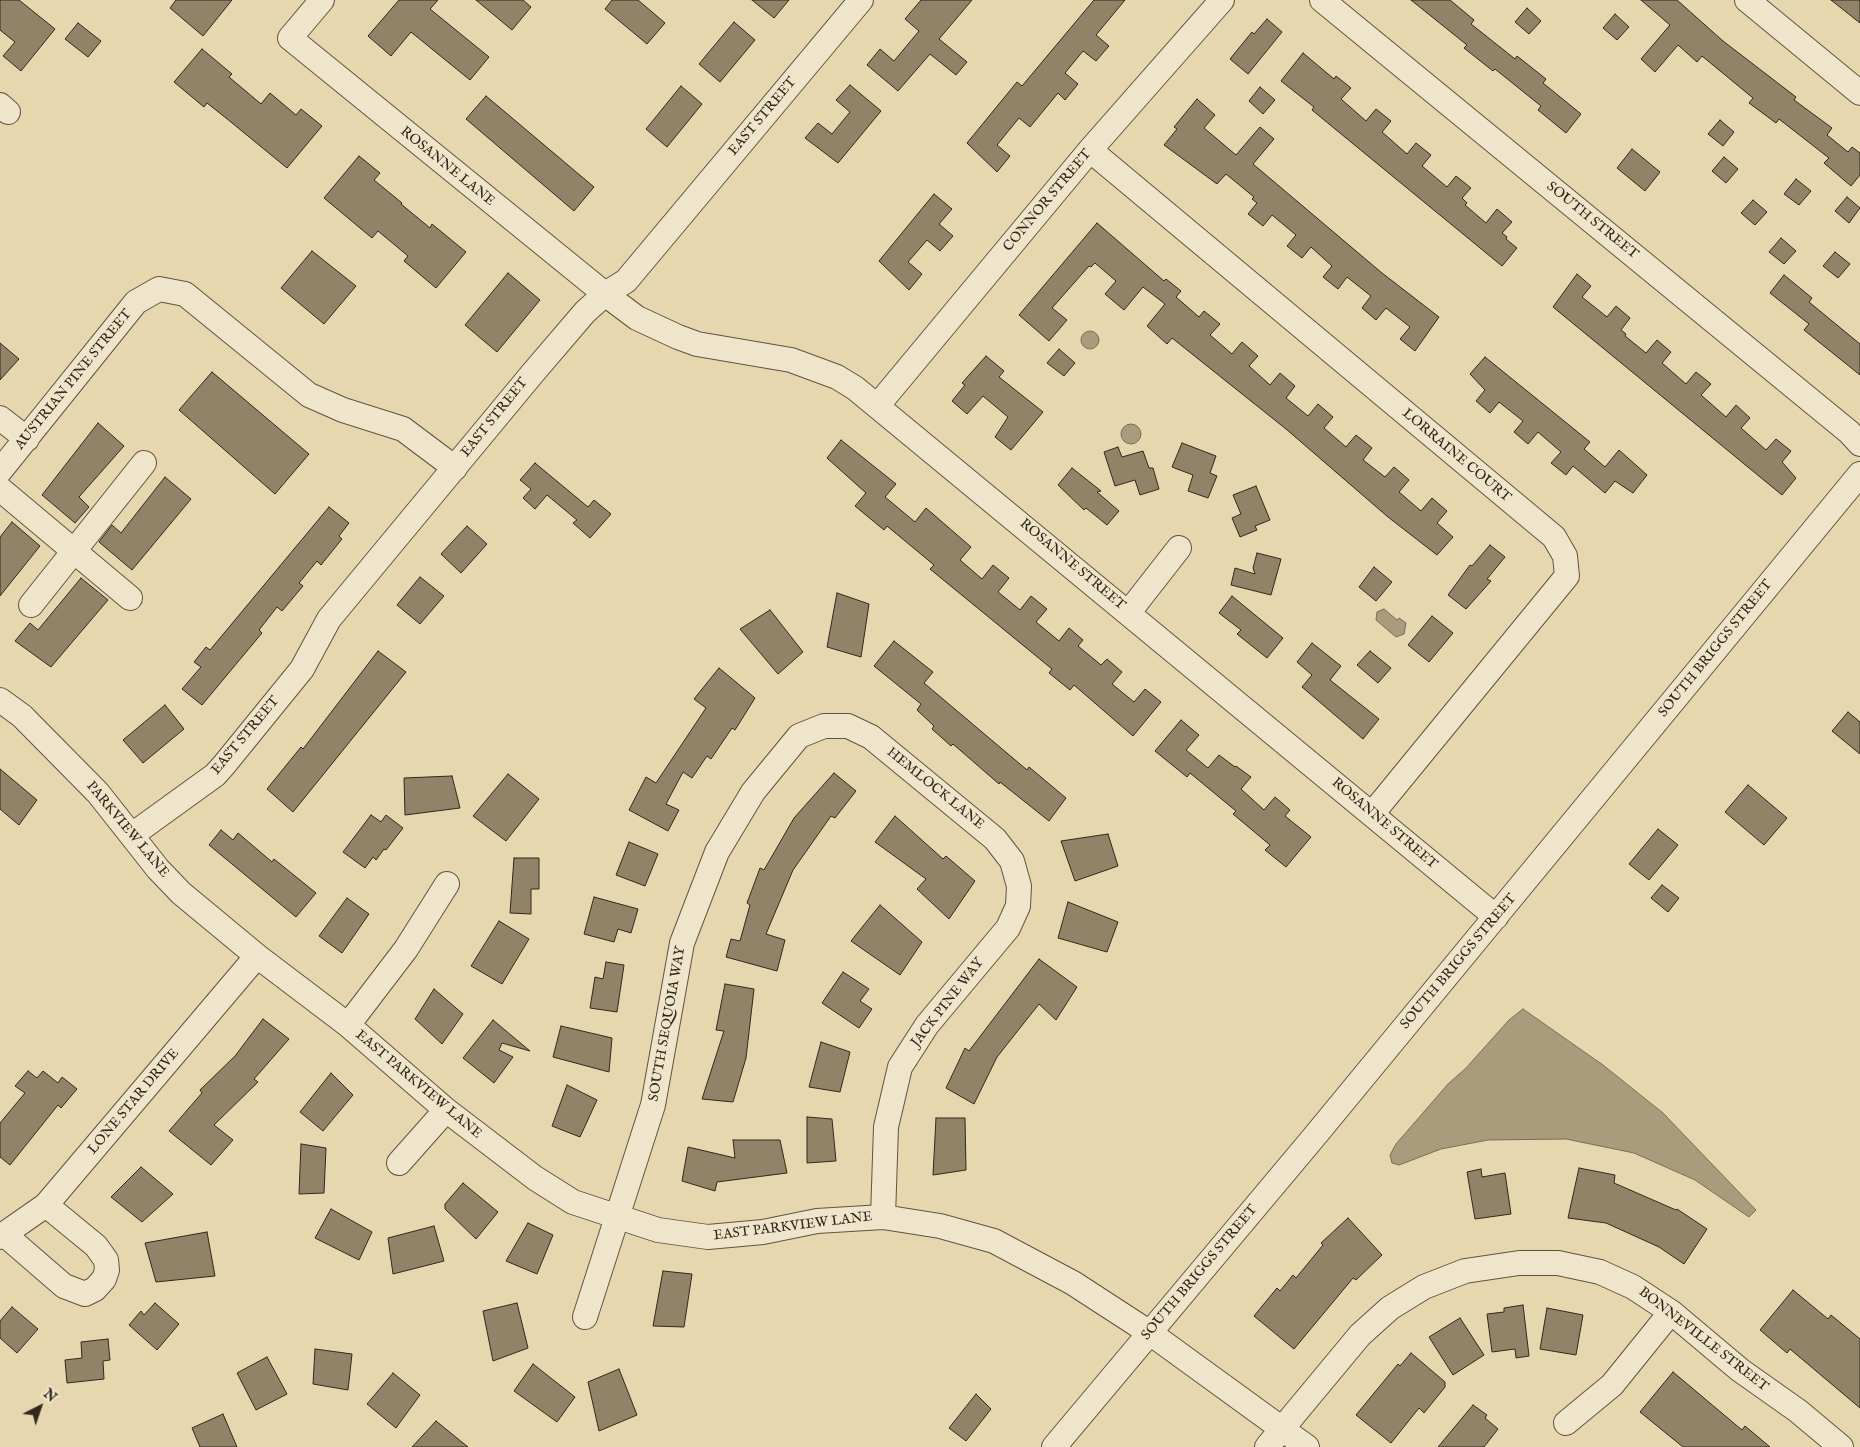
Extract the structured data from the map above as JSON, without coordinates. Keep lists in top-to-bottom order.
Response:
{
  "streets": {
    "street": [
      "EAST STREET",
      "ROSANNE LANE",
      "CONNOR STREET",
      "SOUTH STREET",
      "AUSTRIAN PINE STREET",
      "LORRAINE COURT",
      "ROSANNE STREET",
      "SOUTH BRIGGS STREET",
      "HEMLOCK LANE",
      "PARKVIEW LANE",
      "JACK PINE WAY",
      "SOUTH SEQUOIA WAY",
      "EAST PARKVIEW LANE",
      "LONE STAR DRIVE",
      "BONNEVILLE STREET"
    ]
  },
  "crossings": [
    ["EAST STREET", "ROSANNE LANE"],
    ["EAST STREET", "AUSTRIAN PINE STREET"],
    ["EAST STREET", "ROSANNE STREET"],
    ["EAST STREET", "PARKVIEW LANE"],
    ["ROSANNE LANE", "ROSANNE STREET"],
    ["CONNOR STREET", "LORRAINE COURT"],
    ["CONNOR STREET", "ROSANNE STREET"],
    ["LORRAINE COURT", "ROSANNE STREET"],
    ["ROSANNE STREET", "SOUTH BRIGGS STREET"],
    ["SOUTH BRIGGS STREET", "EAST PARKVIEW LANE"],
    ["HEMLOCK LANE", "JACK PINE WAY"],
    ["HEMLOCK LANE", "SOUTH SEQUOIA WAY"],
    ["PARKVIEW LANE", "EAST PARKVIEW LANE"],
    ["PARKVIEW LANE", "LONE STAR DRIVE"],
    ["JACK PINE WAY", "EAST PARKVIEW LANE"],
    ["SOUTH SEQUOIA WAY", "EAST PARKVIEW LANE"],
    ["EAST PARKVIEW LANE", "LONE STAR DRIVE"],
    ["EAST PARKVIEW LANE", "BONNEVILLE STREET"]
  ],
  "north": "top right"
}
